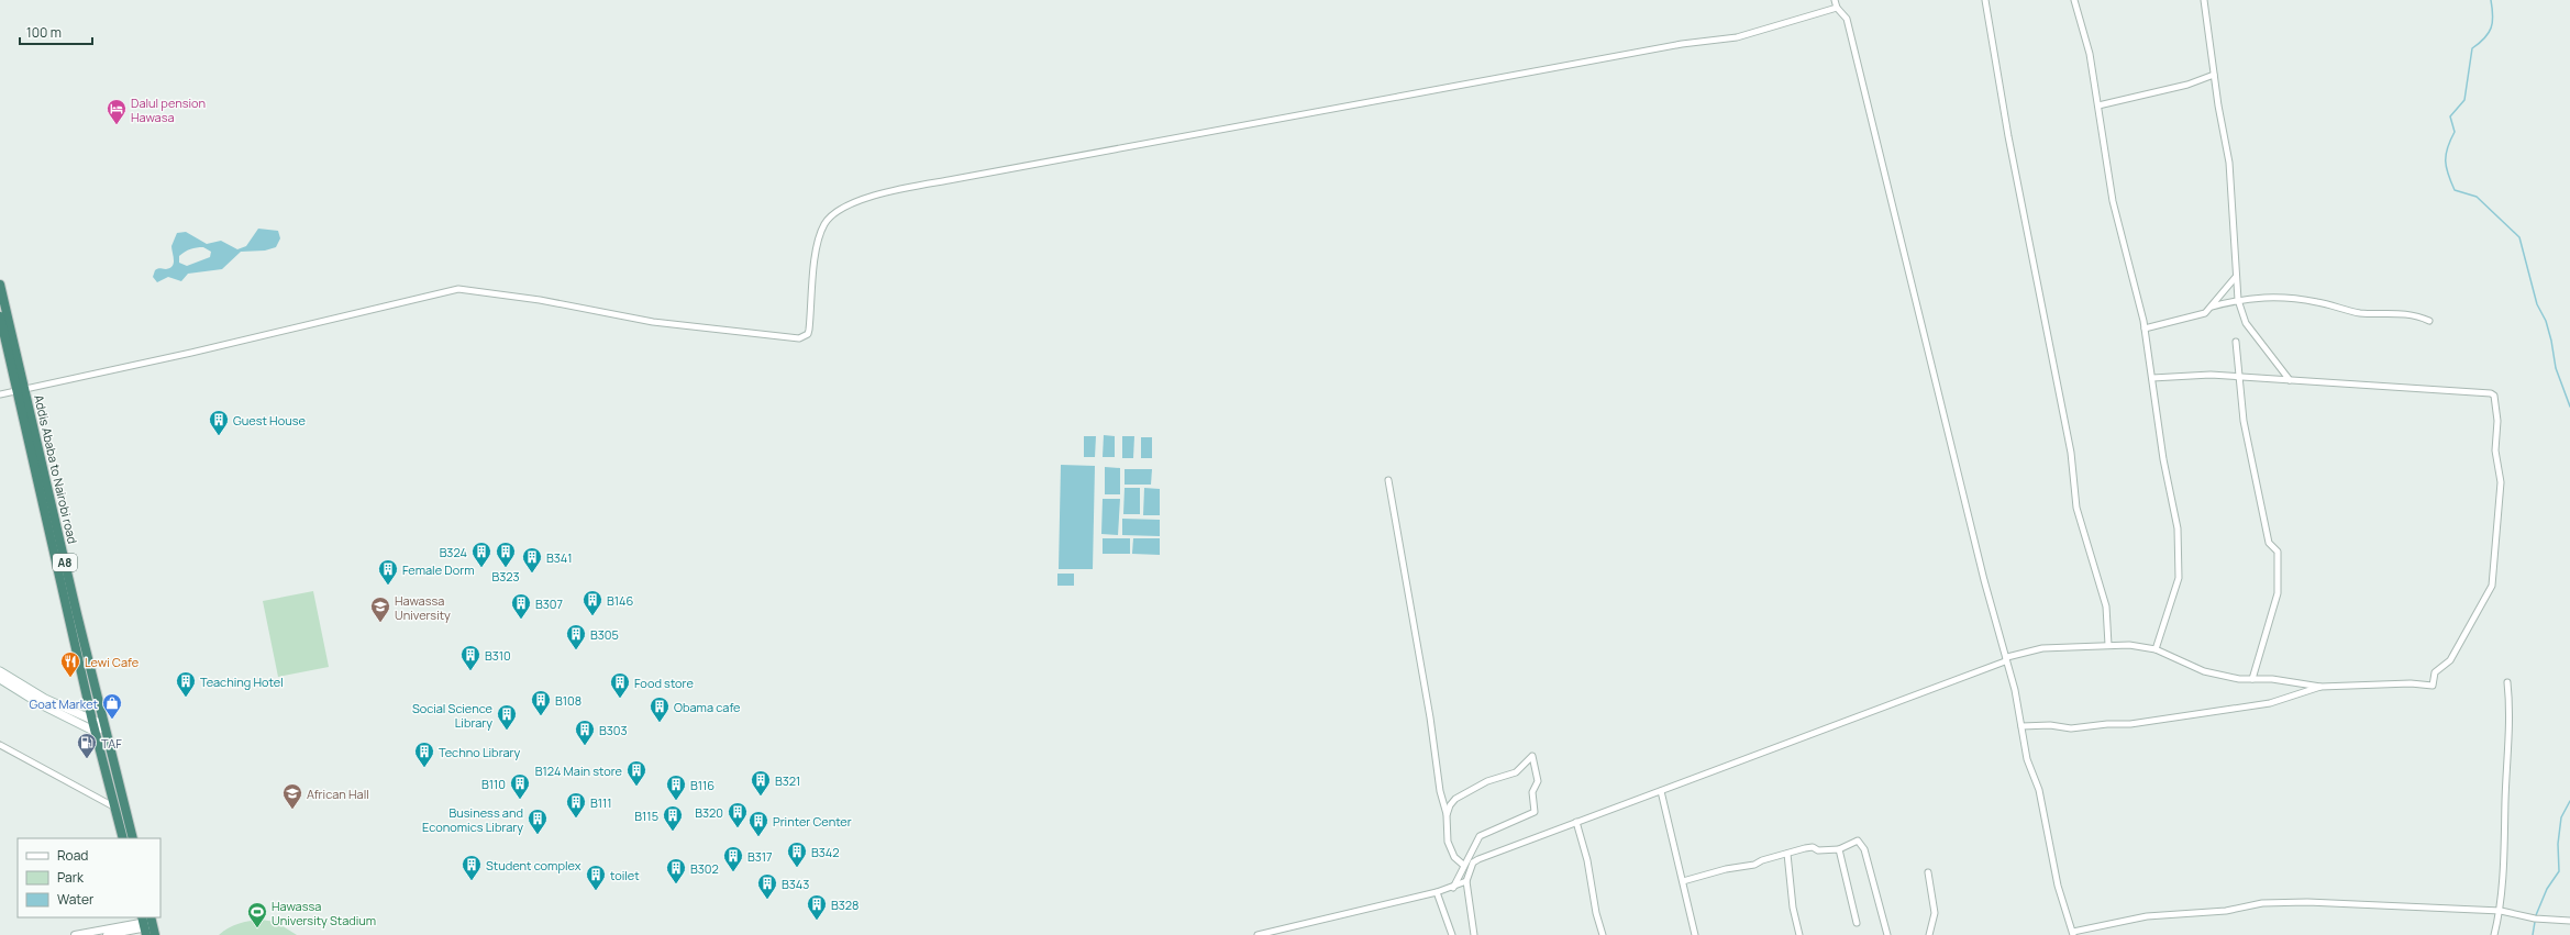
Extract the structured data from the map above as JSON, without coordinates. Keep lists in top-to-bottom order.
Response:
{
  "streets": {
    "highway": ["Addis Ababa to Nairobi road", "A8"]
  },
  "places": {
    "hotel": ["Dalul pension Hawasa"],
    "building": [
      "Guest House",
      "B324",
      "B323",
      "B341",
      "Female Dorm",
      "B146",
      "B307",
      "B305",
      "B310",
      "Teaching Hotel",
      "Food store",
      "B108",
      "Obama cafe",
      "Social Science Library",
      "B303",
      "Techno Library",
      "B124 Main store",
      "B321",
      "B110",
      "B116",
      "B111",
      "B320",
      "B115",
      "Business and Economics Library",
      "Printer Center",
      "B342",
      "B317",
      "Student complex",
      "B302",
      "toilet",
      "B343",
      "B328"
    ],
    "school or university": ["Hawassa University", "African Hall"],
    "restaurant": ["Lewi Cafe"],
    "shop": ["Goat Market"],
    "fuel station": ["TAF"],
    "sports": ["Hawassa University Stadium"]
  },
  "legend": ["Road", "Park", "Water"],
  "scale_bar": "100 m"
}
